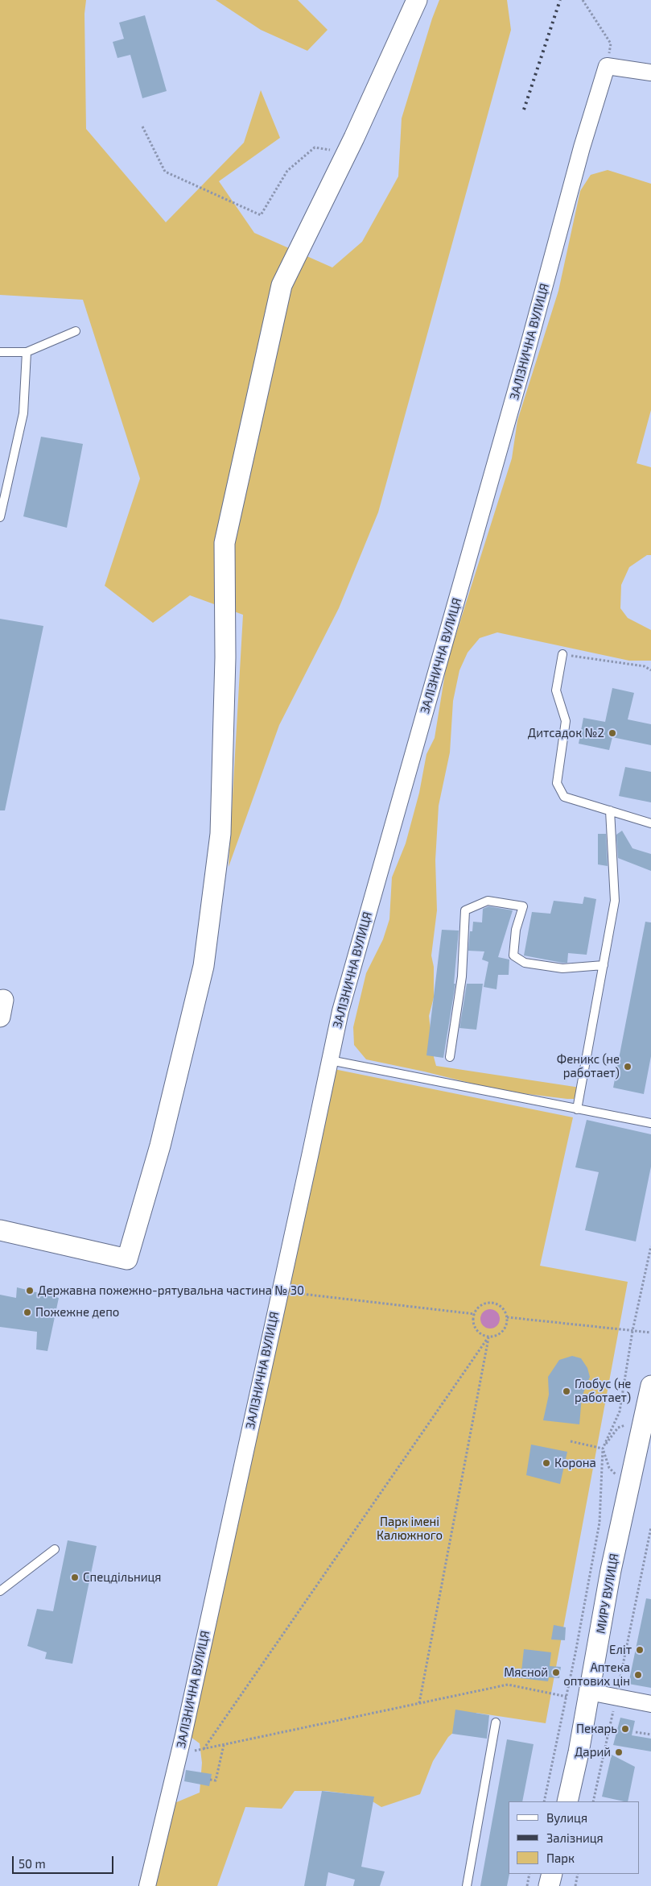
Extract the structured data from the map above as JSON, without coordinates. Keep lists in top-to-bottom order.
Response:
{
  "streets": {
    "street": ["ЗАЛІЗНИЧНА ВУЛИЦЯ", "МИРУ ВУЛИЦЯ"]
  },
  "parks": ["Парк імені Калюжного"],
  "places": [
    "Дитсадок №2",
    "Феникс (не работает)",
    "Державна пожежно-рятувальна частина № 30",
    "Пожежне депо",
    "Глобус (не работает)",
    "Корона",
    "Спецдільниця",
    "Еліт",
    "Мясной",
    "Аптека оптових цін",
    "Пекарь",
    "Дарий"
  ],
  "legend": ["Вулиця", "Залізниця", "Парк"],
  "scale_bar": "50 m"
}
